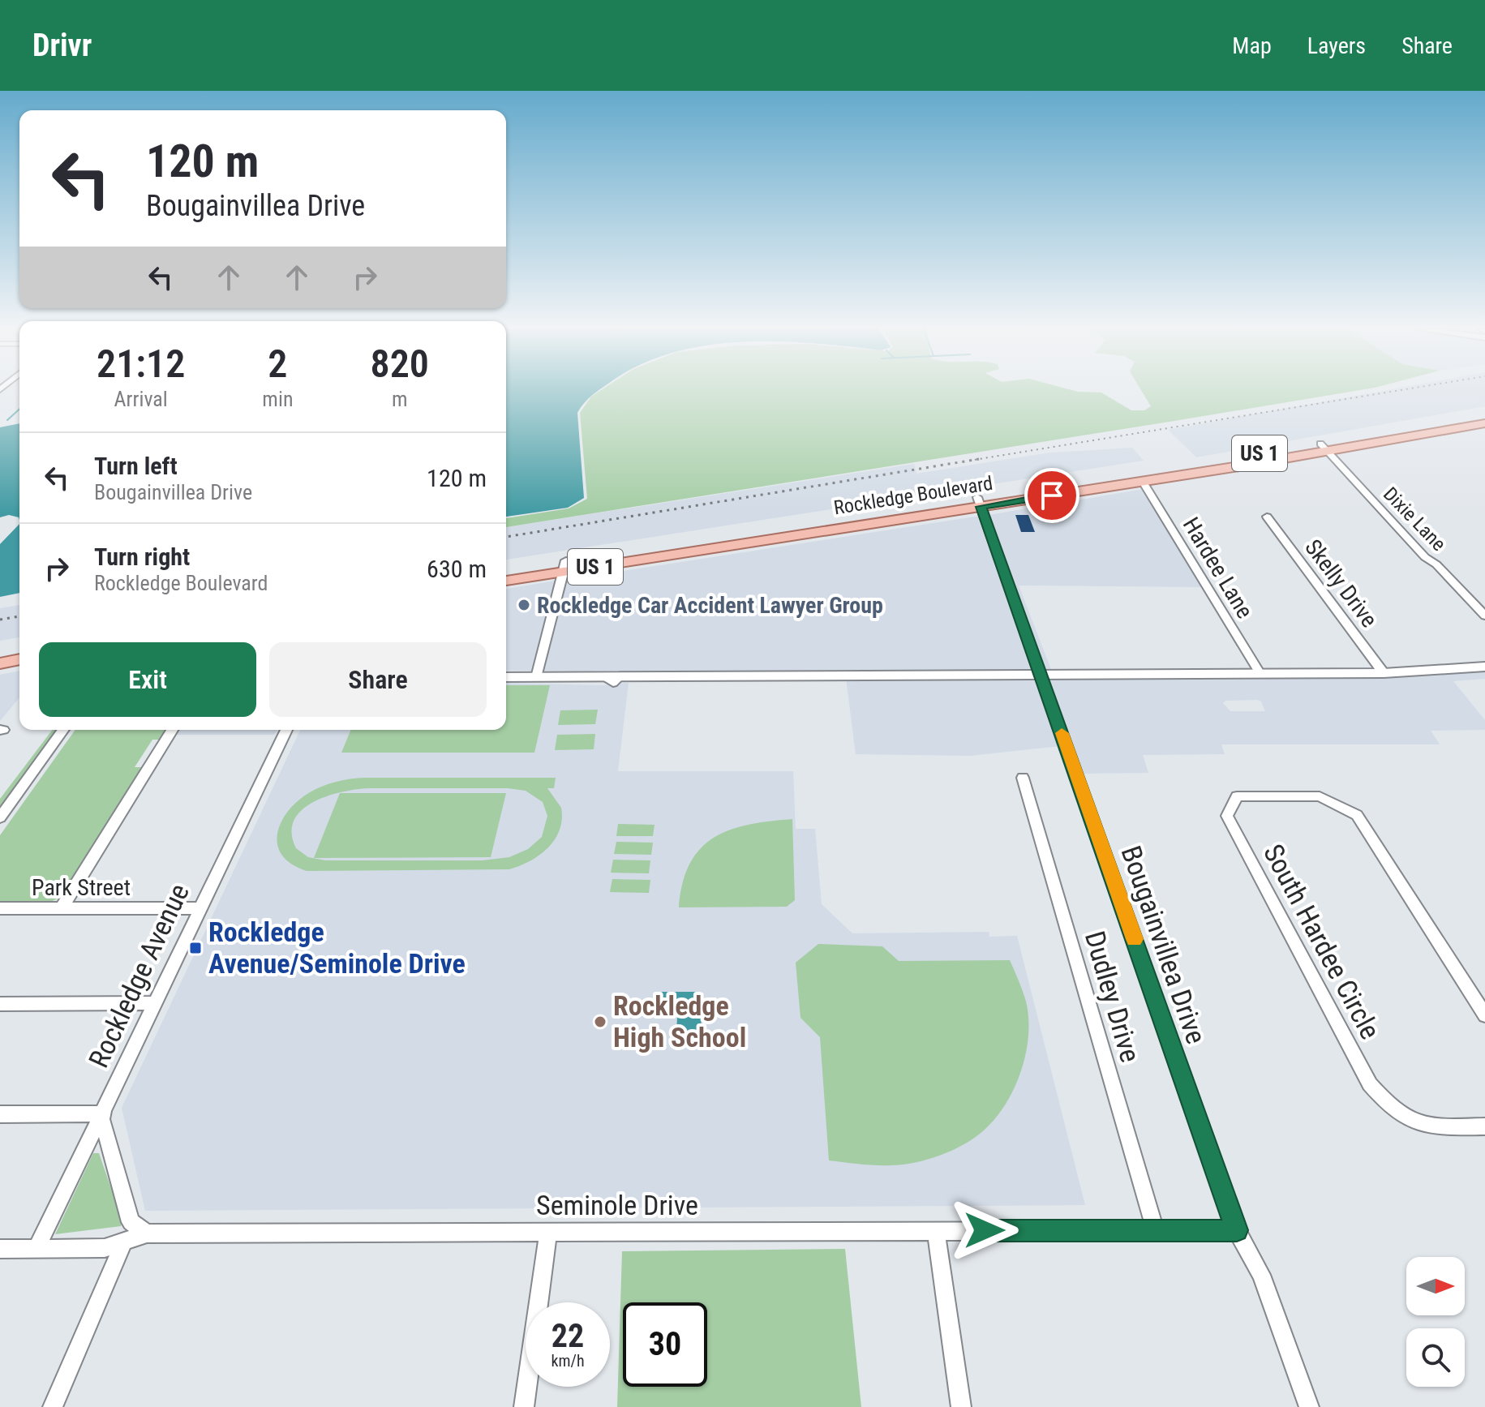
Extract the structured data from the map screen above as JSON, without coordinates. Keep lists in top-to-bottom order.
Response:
{
  "streets": {
    "main road": ["US 1", "Rockledge Boulevard"],
    "street": [
      "Dixie Lane",
      "Hardee Lane",
      "Skelly Drive",
      "Park Street",
      "South Hardee Circle",
      "Bougainvillea Drive",
      "Rockledge Avenue",
      "Dudley Drive",
      "Seminole Drive"
    ]
  },
  "crossings": [
    ["Rockledge Boulevard", "Dixie Lane"],
    ["Rockledge Boulevard", "Hardee Lane"],
    ["Rockledge Boulevard", "Bougainvillea Drive"],
    ["Park Street", "Rockledge Avenue"],
    ["Bougainvillea Drive", "Seminole Drive"],
    ["Rockledge Avenue", "Seminole Drive"],
    ["Dudley Drive", "Seminole Drive"]
  ],
  "places": {
    "other": ["Rockledge Car Accident Lawyer Group", "Rockledge High School"],
    "transit": ["Rockledge Avenue/Seminole Drive"]
  },
  "north": "right",
  "page": {
    "header": "Drivr",
    "nav": ["Map", "Layers", "Share"],
    "turn": ["120 m", "Bougainvillea Drive"],
    "eta": [
      "21:12",
      "Arrival",
      "2",
      "min",
      "820",
      "m"
    ],
    "list": [
      {
        "name": "Turn left",
        "note": "Bougainvillea Drive",
        "value": "120 m"
      },
      {
        "name": "Turn right",
        "note": "Rockledge Boulevard",
        "value": "630 m"
      }
    ],
    "buttons": ["Exit", "Share"],
    "speed": "22 km/h",
    "limit": "30"
  }
}
